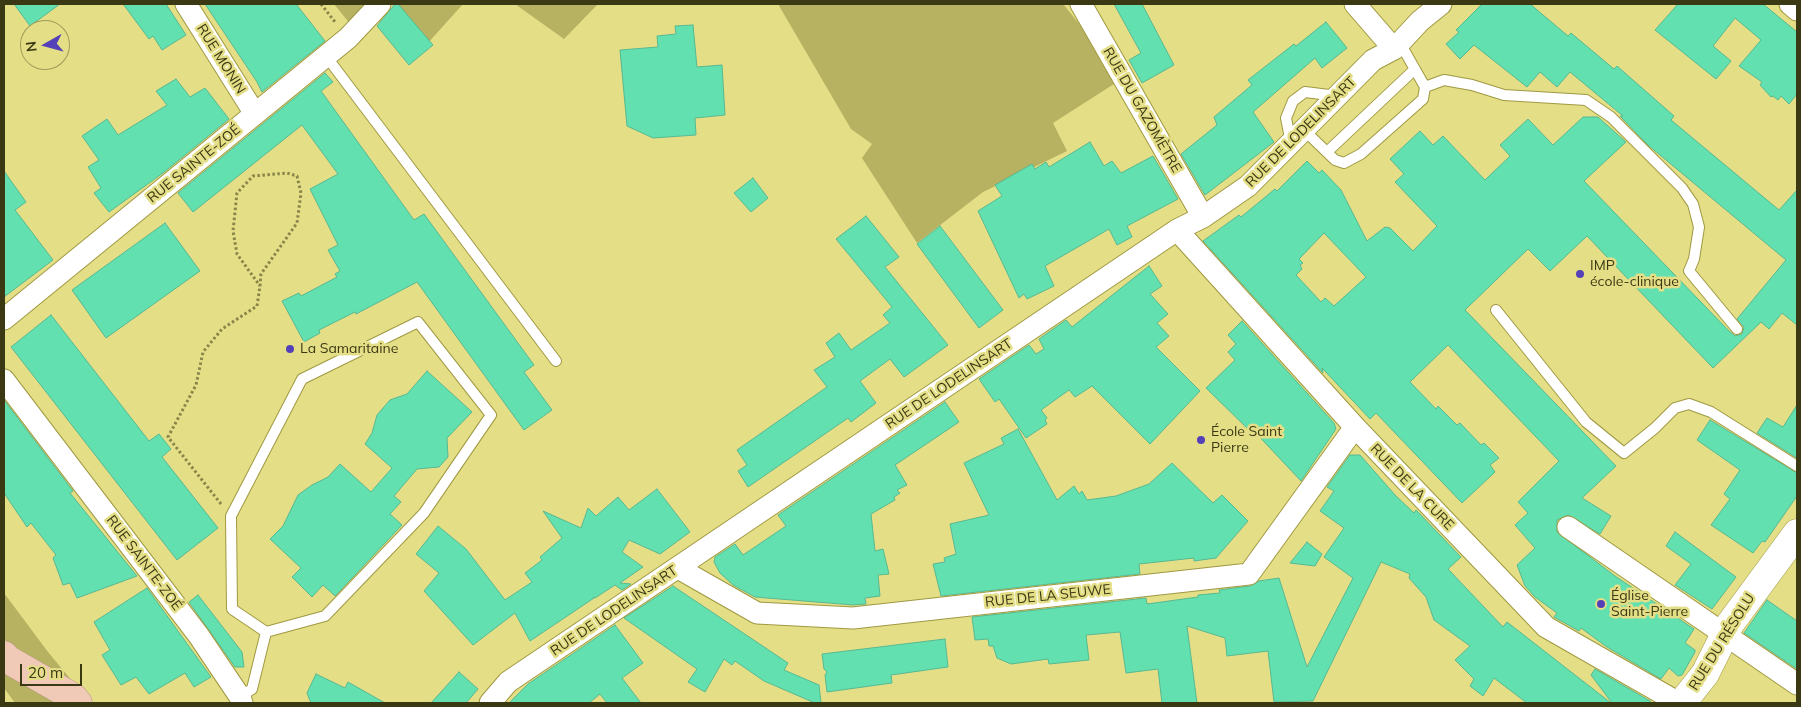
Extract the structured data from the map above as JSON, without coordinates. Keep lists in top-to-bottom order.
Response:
{
  "streets": {
    "street": [
      "RUE MONIN",
      "RUE DU GAZOMÈTRE",
      "RUE DE LODELINSART",
      "RUE SAINTE-ZOÉ",
      "RUE DE LA CURE",
      "RUE DE LA SEUWE",
      "RUE DU RÉSOLU"
    ]
  },
  "crossings": [
    ["RUE MONIN", "RUE SAINTE-ZOÉ"],
    ["RUE DU GAZOMÈTRE", "RUE DE LODELINSART"],
    ["RUE DE LODELINSART", "RUE DE LA CURE"],
    ["RUE DE LODELINSART", "RUE DE LA SEUWE"],
    ["RUE DE LA CURE", "RUE DE LA SEUWE"],
    ["RUE DE LA CURE", "RUE DU RÉSOLU"]
  ],
  "places": [
    "IMP école-clinique",
    "La Samaritaine",
    "École Saint Pierre",
    "Église Saint-Pierre"
  ],
  "scale_bar": "20 m",
  "north": "left"
}
